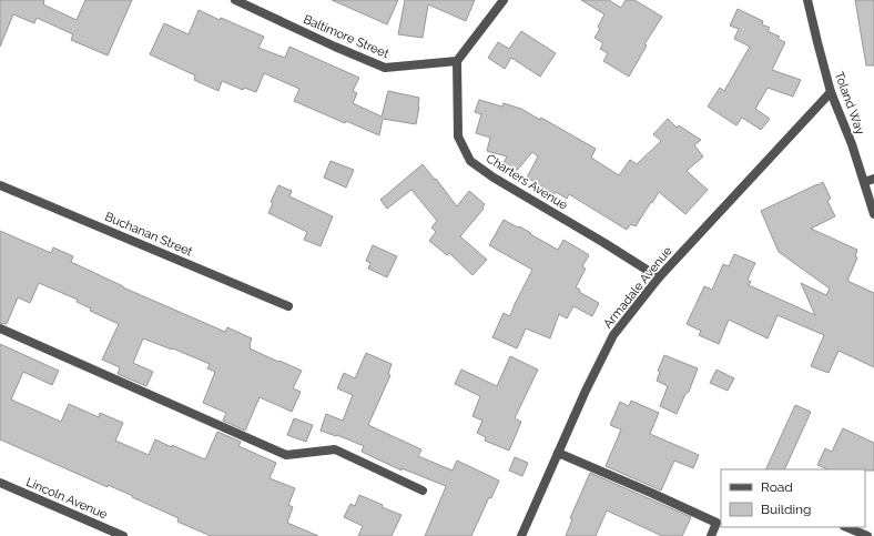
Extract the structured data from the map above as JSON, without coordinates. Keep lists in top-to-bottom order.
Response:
{
  "streets": {
    "street": [
      "Baltimore Street",
      "Toland Way",
      "Charters Avenue",
      "Buchanan Street",
      "Armadale Avenue",
      "Lincoln Avenue"
    ]
  },
  "crossings": [
    ["Baltimore Street", "Charters Avenue"],
    ["Toland Way", "Armadale Avenue"],
    ["Charters Avenue", "Armadale Avenue"]
  ],
  "legend": ["Road", "Building"]
}
